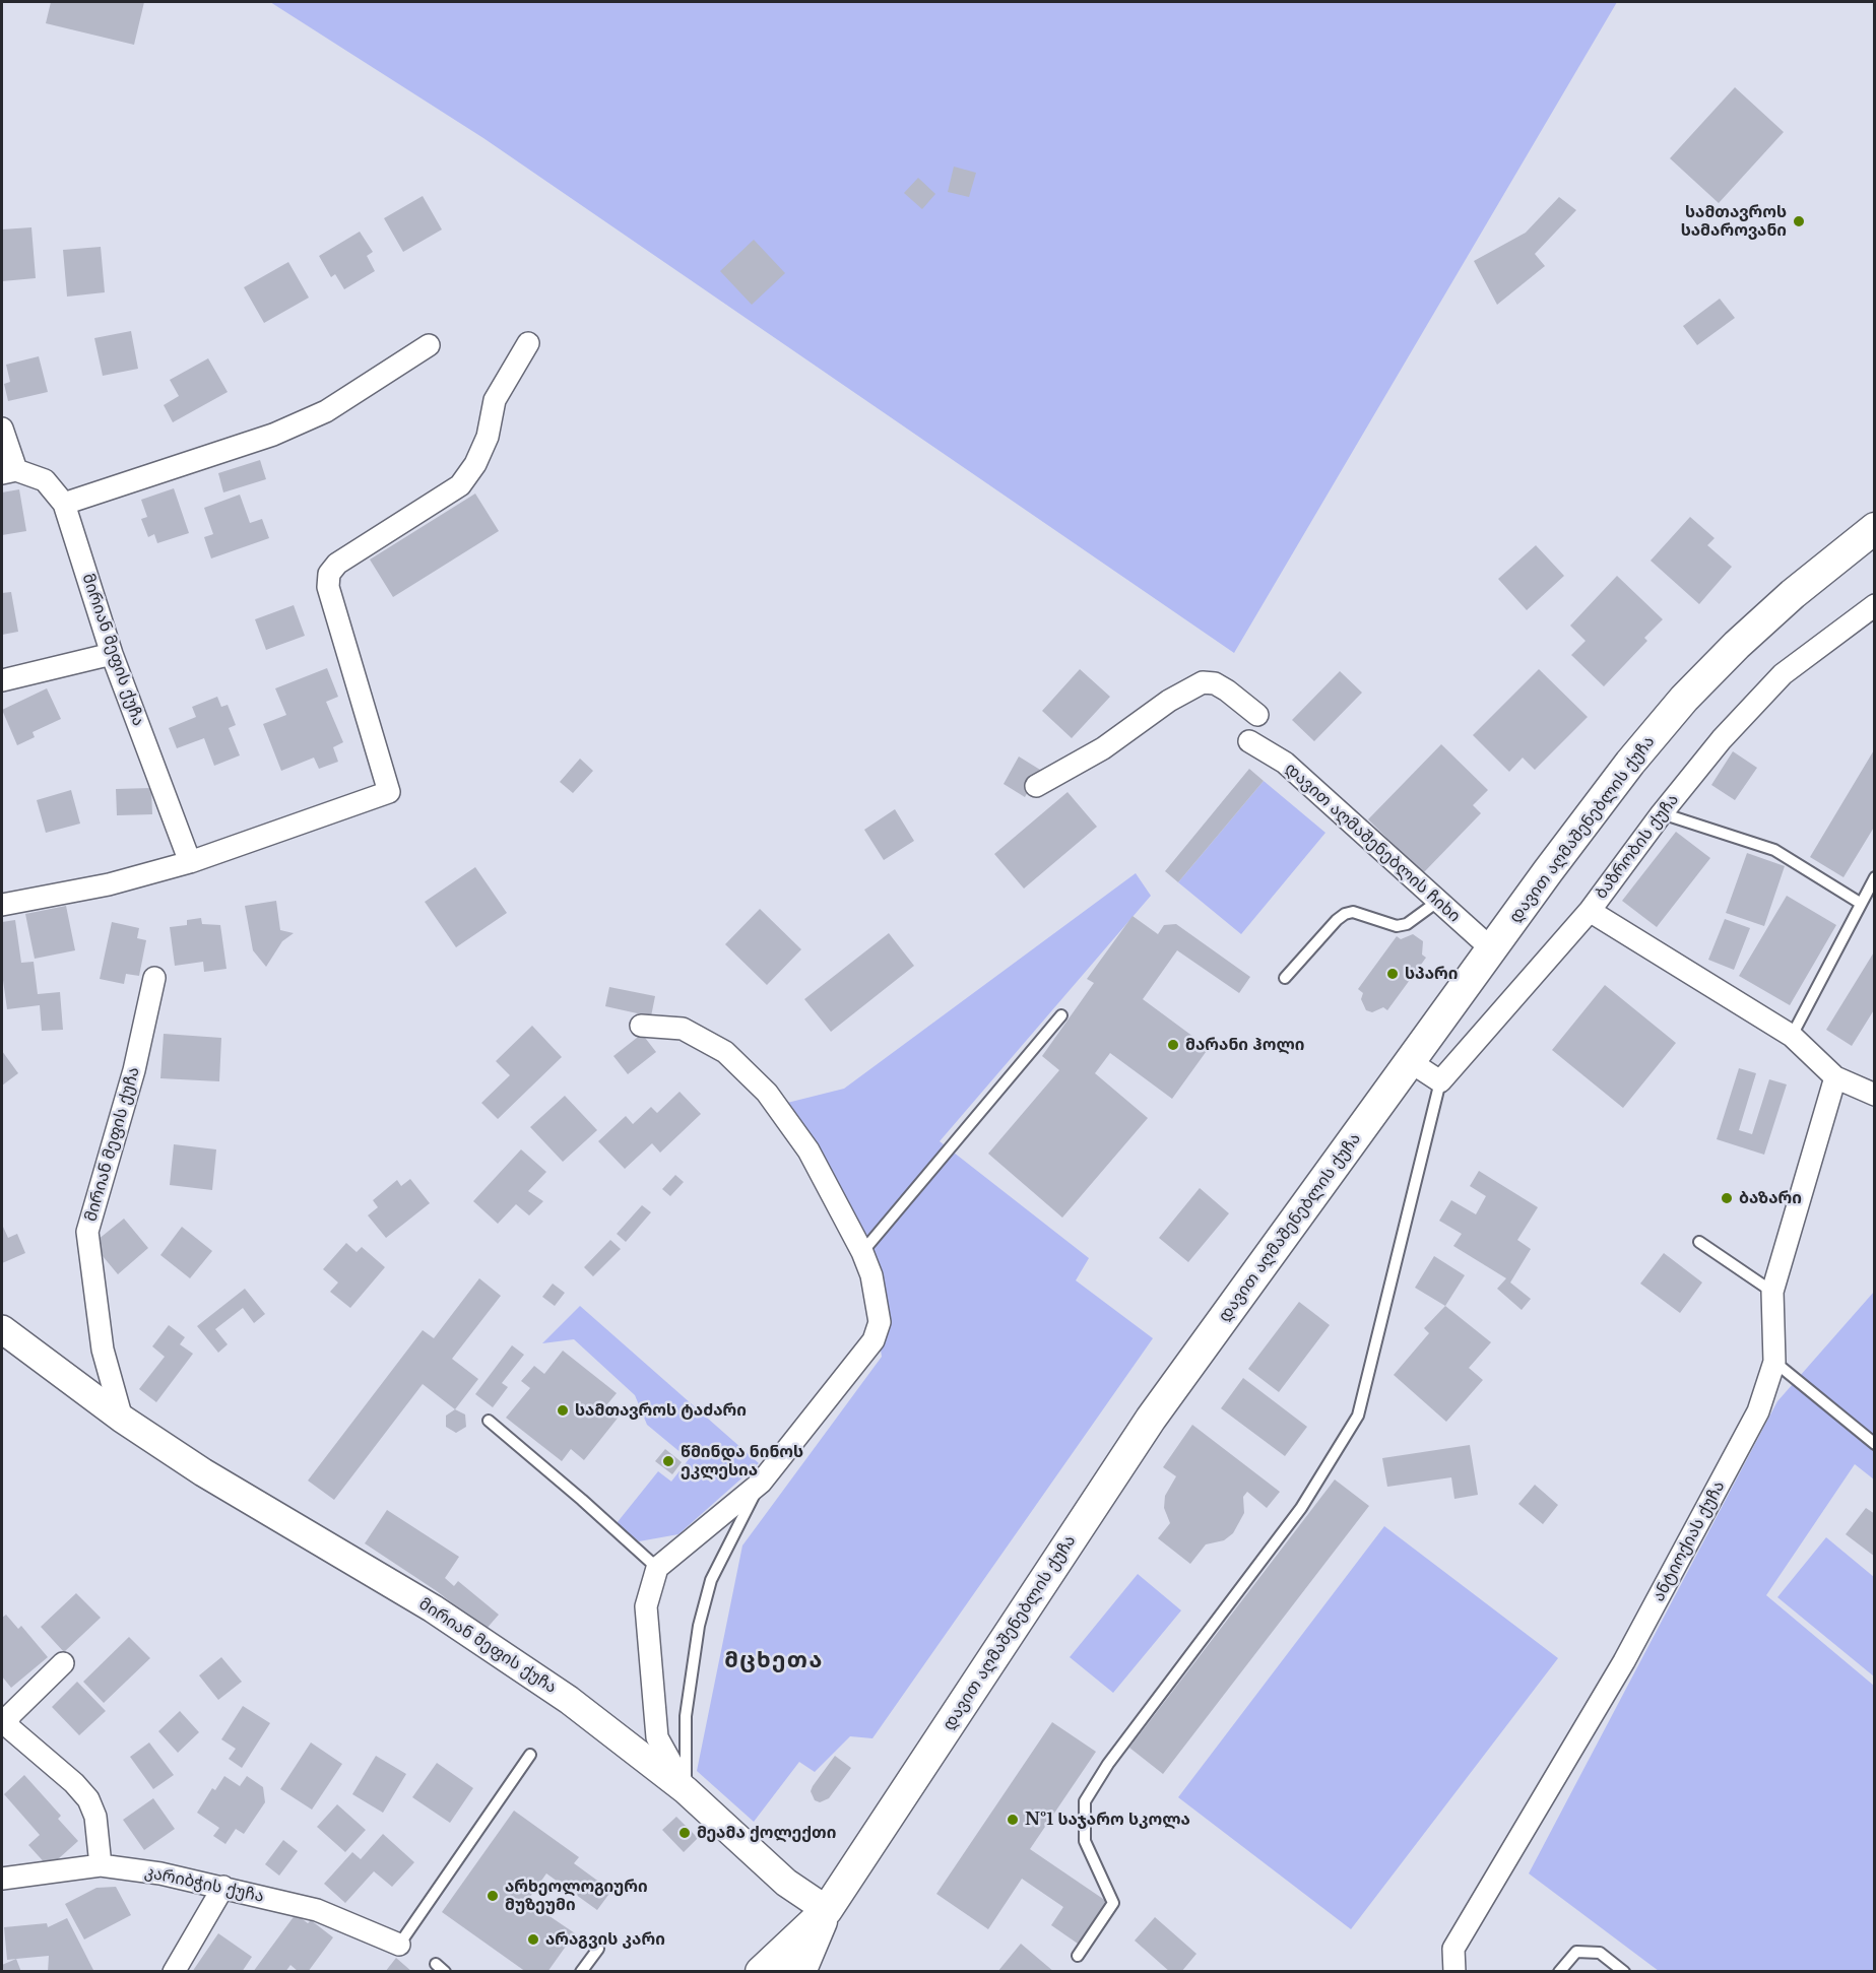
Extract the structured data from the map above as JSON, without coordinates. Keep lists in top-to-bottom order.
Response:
{
  "streets": {
    "main road": ["დავით აღმაშენებლის ქუჩა"],
    "street": [
      "მირიან მეფის ქუჩა",
      "დავით აღმაშენებლის ჩიხი",
      "ბაზრობის ქუჩა",
      "ანტიოქიას ქუჩა",
      "კარიბჭის ქუჩა"
    ]
  },
  "crossings": [
    ["მირიან მეფის ქუჩა", "დავით აღმაშენებლის ქუჩა"],
    ["დავით აღმაშენებლის ქუჩა", "დავით აღმაშენებლის ჩიხი"]
  ],
  "districts": ["მცხეთა"],
  "places": [
    "სამთავროს სამაროვანი",
    "სპარი",
    "მარანი ჰოლი",
    "ბაზარი",
    "სამთავროს ტაძარი",
    "წმინდა ნინოს ეკლესია",
    "№1 საჯარო სკოლა",
    "მეამა ქოლექთი",
    "არხეოლოგიური მუზეუმი",
    "არაგვის კარი"
  ]
}
